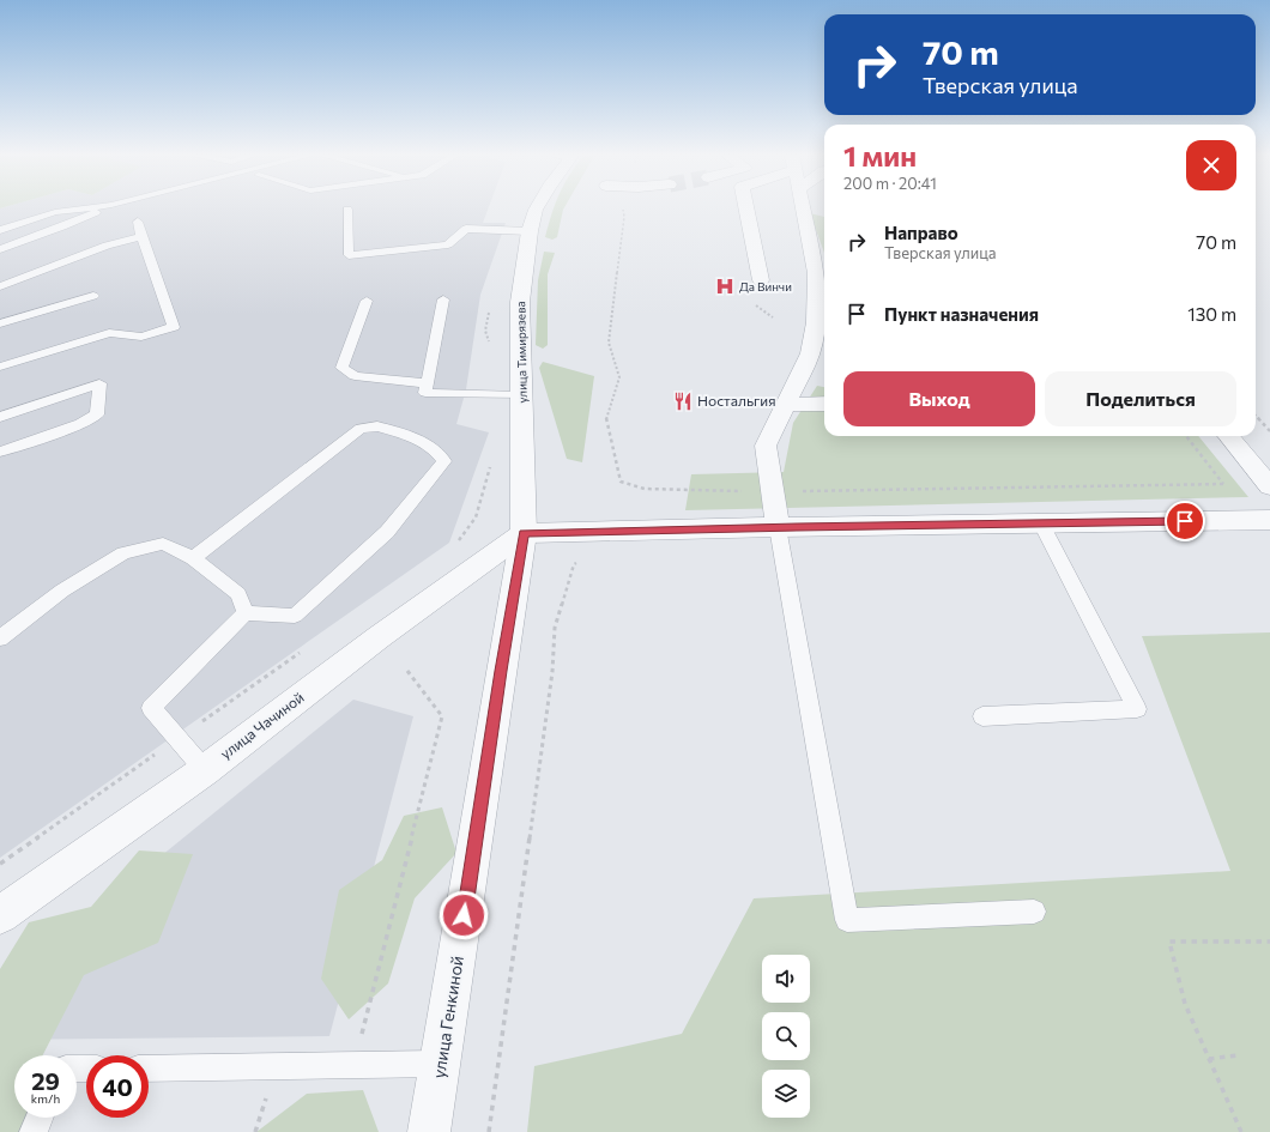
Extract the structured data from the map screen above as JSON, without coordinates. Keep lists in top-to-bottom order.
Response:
{
  "streets": {
    "street": ["улица Тимирязева", "улица Чачиной", "улица Генкиной"]
  },
  "crossings": [
    ["улица Тимирязева", "улица Чачиной"],
    ["улица Тимирязева", "улица Генкиной"],
    ["улица Чачиной", "улица Генкиной"]
  ],
  "places": {
    "hospital": ["Да Винчи"],
    "restaurant": ["Ностальгия"]
  },
  "page": {
    "turn": ["70 m", "Тверская улица"],
    "heading": ["1 мин", "200 m · 20:41"],
    "list": [
      {
        "name": "Направо",
        "note": "Тверская улица",
        "value": "70 m"
      },
      {
        "name": "Пункт назначения",
        "value": "130 m"
      }
    ],
    "buttons": ["Выход", "Поделиться"],
    "speed": "29 km/h",
    "limit": "40"
  }
}
